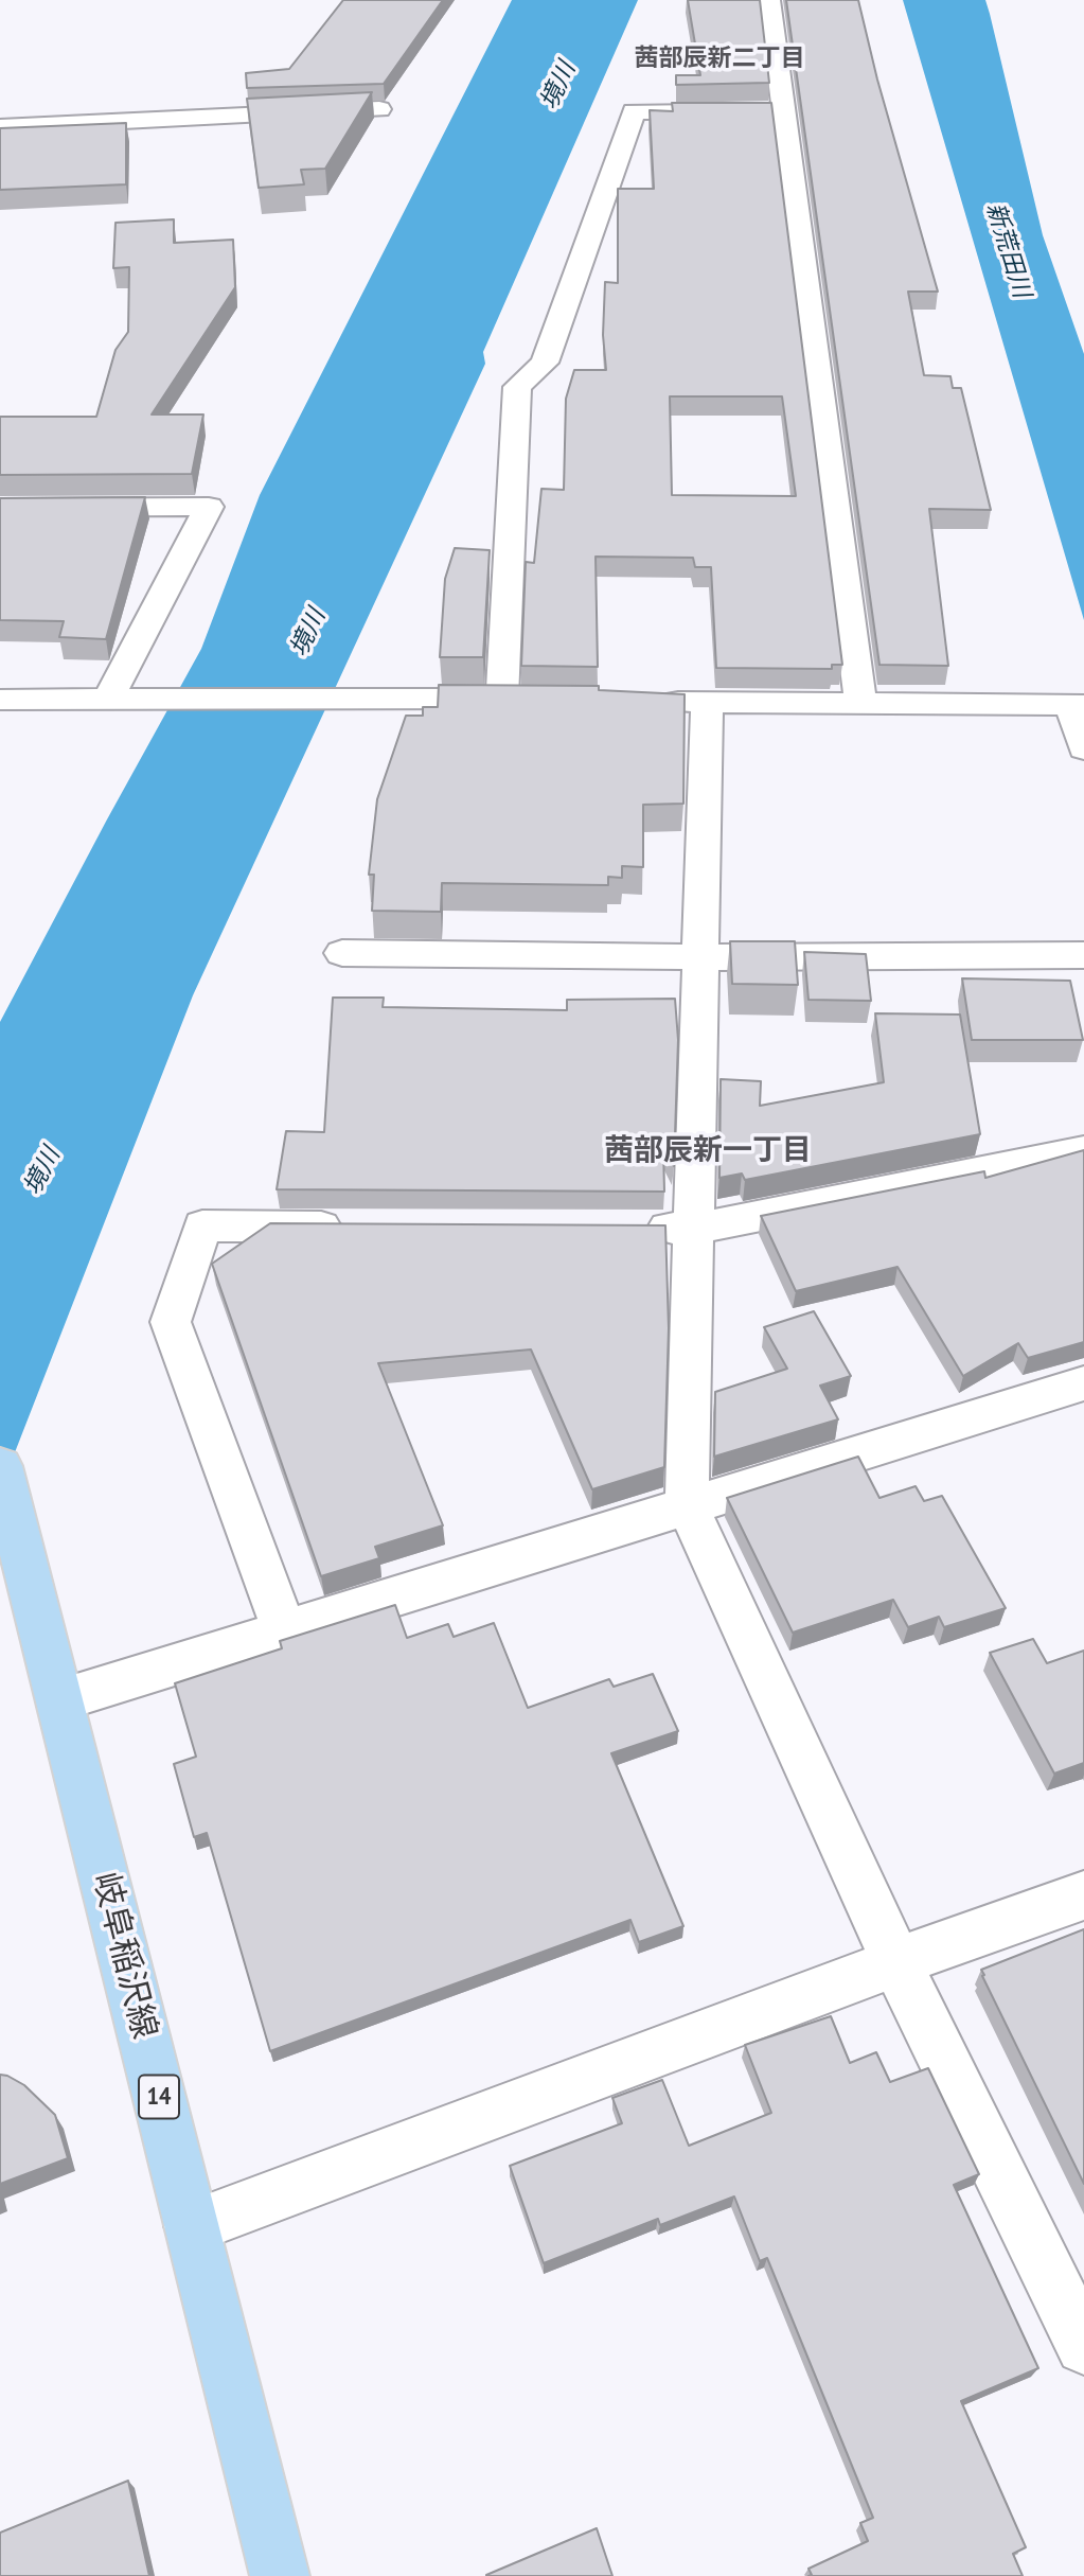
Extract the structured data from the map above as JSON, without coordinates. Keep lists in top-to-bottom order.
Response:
{
  "streets": {
    "main road": ["岐阜稲沢線", "14"]
  },
  "districts": ["茜部辰新二丁目", "茜部辰新一丁目"],
  "water": ["境川", "新荒田川"]
}
